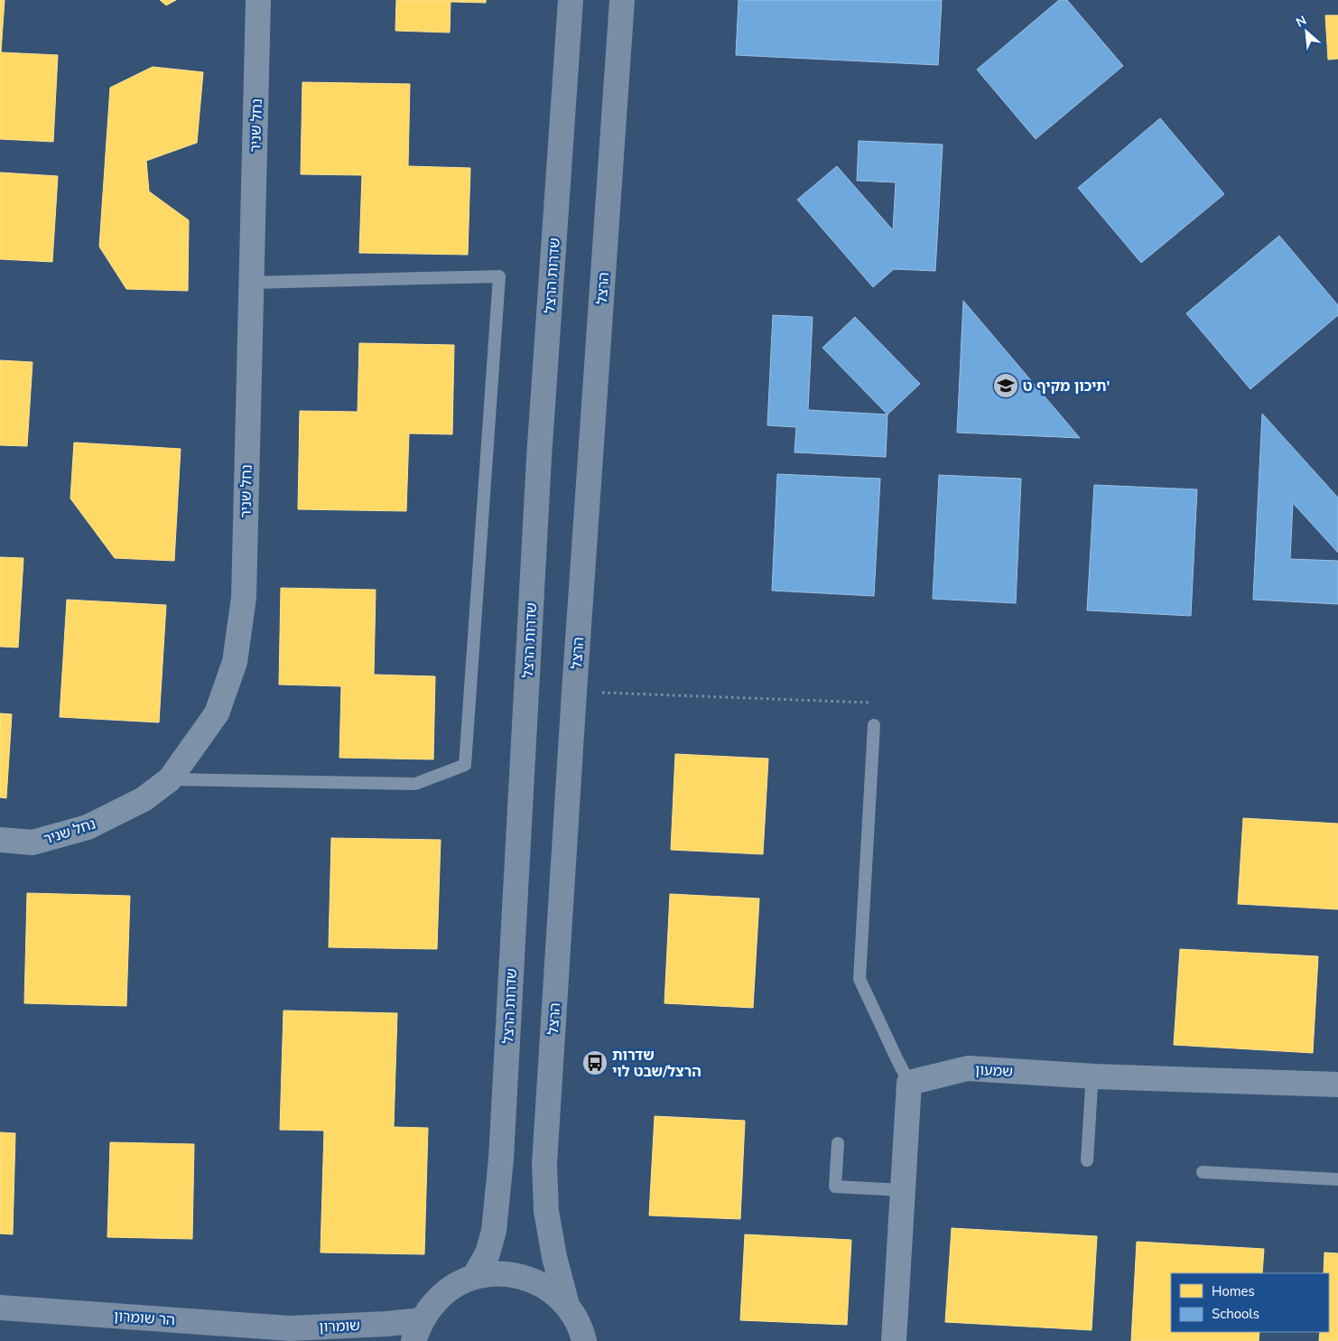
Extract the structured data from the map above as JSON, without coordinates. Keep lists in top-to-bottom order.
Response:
{
  "streets": {
    "main road": [
      "שדרות הרצל",
      "הרצל",
      "הר שומרון",
      "שומרון"
    ],
    "street": ["נחל שניר", "שמעון"]
  },
  "crossings": [
    ["הר שומרון", "שומרון"]
  ],
  "places": {
    "school or university": ["תיכון מקיף ט'"],
    "bus stop": ["שדרות הרצל/שבט לוי"]
  },
  "legend": ["Homes", "Schools"],
  "north": "top left"
}
